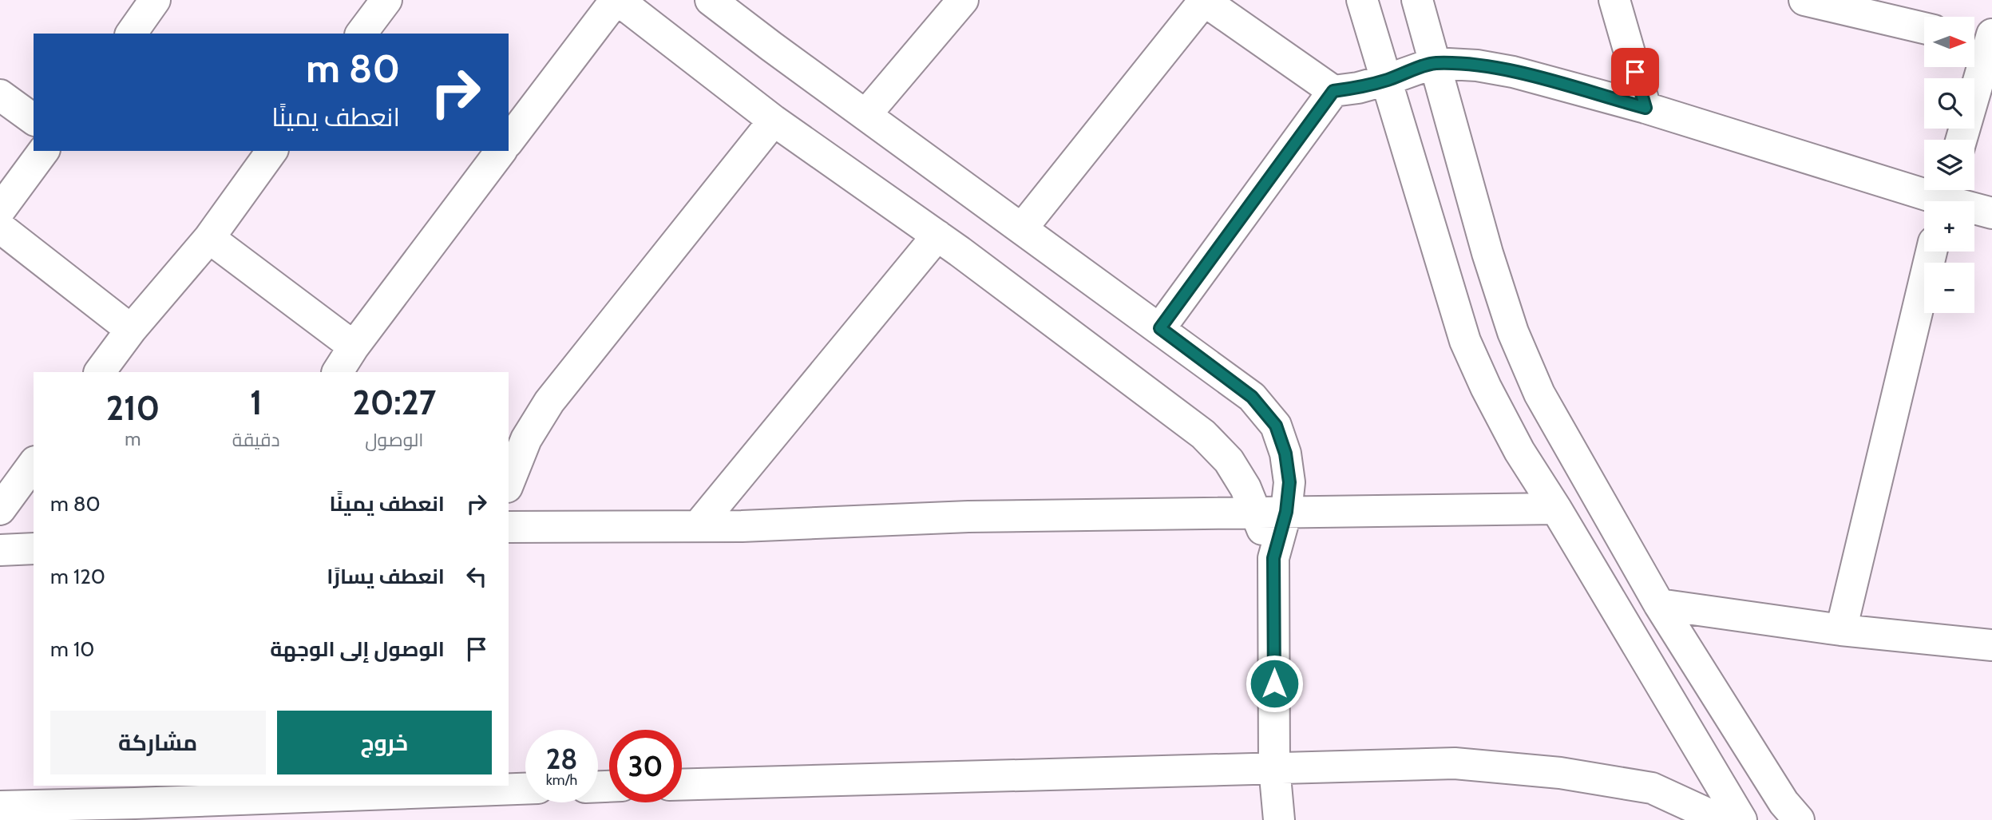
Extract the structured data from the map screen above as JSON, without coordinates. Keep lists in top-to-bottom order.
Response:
{
  "north": "right",
  "page": {
    "map_buttons": ["+", "−"],
    "turn": ["80 m", "انعطف يمينًا"],
    "eta": [
      "20:27",
      "الوصول",
      "1",
      "دقيقة",
      "210",
      "m"
    ],
    "list": [
      {
        "name": "انعطف يمينًا",
        "value": "80 m"
      },
      {
        "name": "انعطف يسارًا",
        "value": "120 m"
      },
      {
        "name": "الوصول إلى الوجهة",
        "value": "10 m"
      }
    ],
    "buttons": ["خروج", "مشاركة"],
    "speed": "28 km/h",
    "limit": "30"
  }
}
